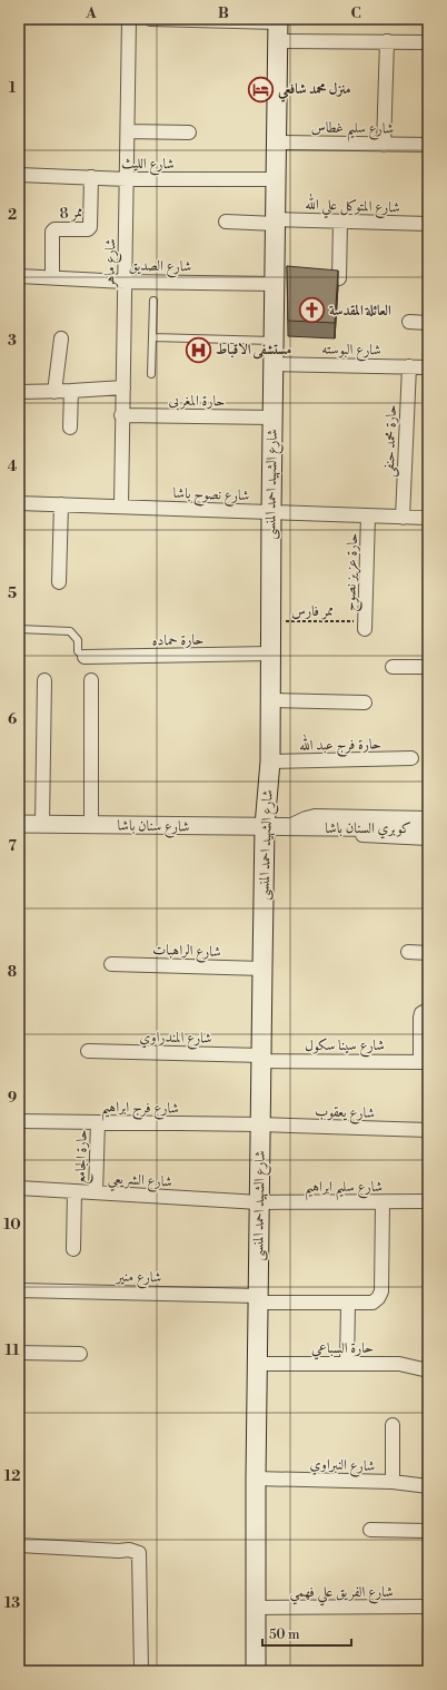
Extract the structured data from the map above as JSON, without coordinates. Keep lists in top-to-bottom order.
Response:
{
  "streets": {
    "main road": ["شارع الشهيد احمد المنسى"],
    "street": [
      "شارع سليم غطاس",
      "شارع الليث",
      "شارع المتوكل علي الله",
      "ممر 8",
      "شارع ماهر",
      "شارع الصديق",
      "شارع البوسته",
      "حارة المغربى",
      "حارة محمد حنفى",
      "شارع نصوح باشا",
      "حارة عزيز نصوح",
      "حارة حماده",
      "حارة فرج عبد الله",
      "شارع سنان باشا",
      "كوبري السنان باشا",
      "شارع الراهبات",
      "شارع المندراوي",
      "شارع سينا سكول",
      "شارع فرج ابراهيم",
      "شارع يعقوب",
      "حارة الجامع",
      "شارع الشريعي",
      "شارع سليم ابراهيم",
      "شارع منير",
      "حارة السباعي",
      "شارع النبراوي",
      "شارع الفريق علي فهمي"
    ],
    "path": ["ممر فارس"]
  },
  "crossings": [
    ["شارع سليم غطاس", "شارع الشهيد احمد المنسى"],
    ["شارع الليث", "ممر 8"],
    ["شارع الليث", "شارع ماهر"],
    ["شارع الليث", "شارع الشهيد احمد المنسى"],
    ["شارع المتوكل علي الله", "شارع الشهيد احمد المنسى"],
    ["ممر 8", "شارع الصديق"],
    ["شارع ماهر", "شارع الصديق"],
    ["شارع ماهر", "حارة المغربى"],
    ["شارع ماهر", "شارع نصوح باشا"],
    ["شارع الصديق", "شارع الشهيد احمد المنسى"],
    ["شارع البوسته", "حارة محمد حنفى"],
    ["شارع البوسته", "شارع الشهيد احمد المنسى"],
    ["حارة المغربى", "شارع الشهيد احمد المنسى"],
    ["حارة محمد حنفى", "شارع نصوح باشا"],
    ["شارع الشهيد احمد المنسى", "شارع نصوح باشا"],
    ["شارع الشهيد احمد المنسى", "ممر فارس"],
    ["شارع الشهيد احمد المنسى", "حارة حماده"],
    ["شارع الشهيد احمد المنسى", "حارة فرج عبد الله"],
    ["شارع الشهيد احمد المنسى", "شارع سنان باشا"],
    ["شارع الشهيد احمد المنسى", "شارع الراهبات"],
    ["شارع الشهيد احمد المنسى", "شارع المندراوي"],
    ["شارع الشهيد احمد المنسى", "شارع سينا سكول"],
    ["شارع الشهيد احمد المنسى", "شارع فرج ابراهيم"],
    ["شارع الشهيد احمد المنسى", "شارع يعقوب"],
    ["شارع الشهيد احمد المنسى", "شارع الشريعي"],
    ["شارع الشهيد احمد المنسى", "شارع سليم ابراهيم"],
    ["شارع الشهيد احمد المنسى", "شارع منير"],
    ["شارع الشهيد احمد المنسى", "حارة السباعي"],
    ["شارع الشهيد احمد المنسى", "شارع النبراوي"],
    ["شارع الشهيد احمد المنسى", "شارع الفريق علي فهمي"],
    ["شارع نصوح باشا", "حارة عزيز نصوح"],
    ["شارع سنان باشا", "كوبري السنان باشا"],
    ["شارع المندراوي", "شارع سينا سكول"],
    ["شارع فرج ابراهيم", "شارع يعقوب"],
    ["شارع فرج ابراهيم", "حارة الجامع"],
    ["حارة الجامع", "شارع الشريعي"],
    ["شارع الشريعي", "شارع سليم ابراهيم"],
    ["شارع سليم ابراهيم", "شارع منير"]
  ],
  "places": {
    "hotel": ["منزل محمد شافعي"],
    "church": ["العائلة المقدسة"],
    "hospital": ["مستشفى الاقباط"]
  },
  "scale_bar": "50 m",
  "grid": {
    "columns": ["A", "B", "C"],
    "rows": [
      "1",
      "2",
      "3",
      "4",
      "5",
      "6",
      "7",
      "8",
      "9",
      "10",
      "11",
      "12",
      "13"
    ]
  }
}
